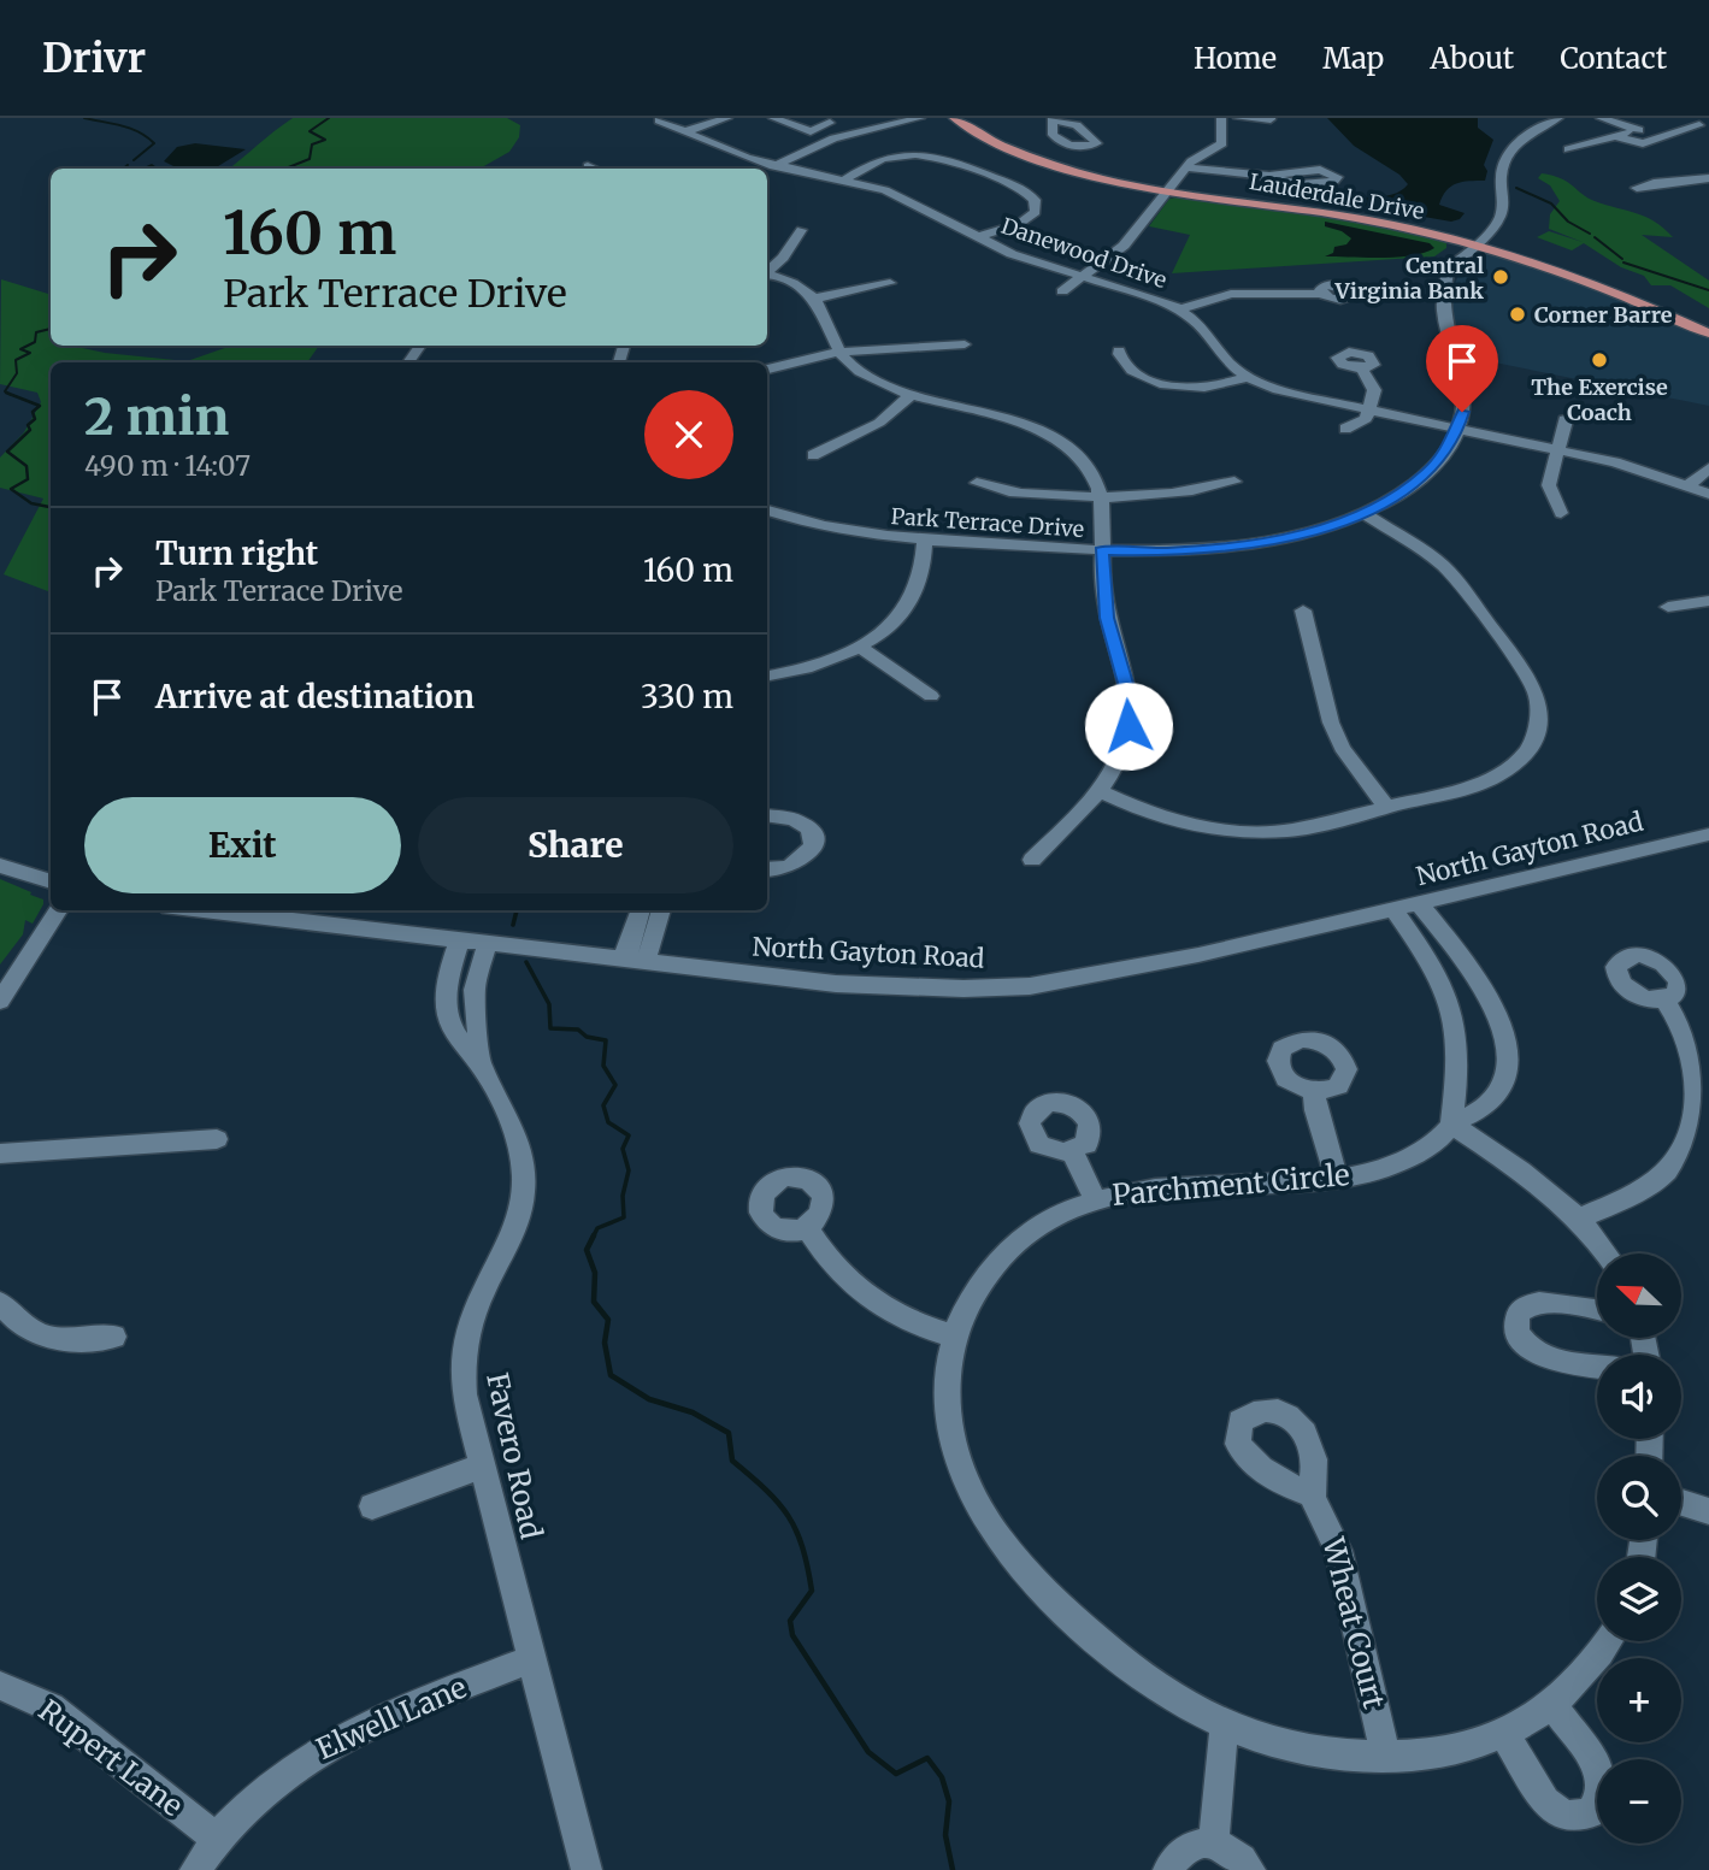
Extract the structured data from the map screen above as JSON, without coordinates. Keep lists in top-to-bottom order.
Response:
{
  "streets": {
    "main road": ["Lauderdale Drive"],
    "street": [
      "Danewood Drive",
      "Park Terrace Drive",
      "North Gayton Road",
      "Parchment Circle",
      "Favero Road",
      "Wheat Court",
      "Elwell Lane",
      "Rupert Lane"
    ]
  },
  "crossings": [
    ["Lauderdale Drive", "Park Terrace Drive"],
    ["Danewood Drive", "Park Terrace Drive"],
    ["North Gayton Road", "Parchment Circle"],
    ["North Gayton Road", "Favero Road"],
    ["Parchment Circle", "Wheat Court"],
    ["Favero Road", "Elwell Lane"],
    ["Elwell Lane", "Rupert Lane"]
  ],
  "places": ["Central Virginia Bank", "Corner Barre", "The Exercise Coach"],
  "north": "top left",
  "page": {
    "header": "Drivr",
    "nav": [
      "Home",
      "Map",
      "About",
      "Contact"
    ],
    "turn": ["160 m", "Park Terrace Drive"],
    "heading": ["2 min", "490 m · 14:07"],
    "list": [
      {
        "name": "Turn right",
        "note": "Park Terrace Drive",
        "value": "160 m"
      },
      {
        "name": "Arrive at destination",
        "value": "330 m"
      }
    ],
    "buttons": ["Exit", "Share"],
    "map_buttons": ["+", "−"]
  }
}
